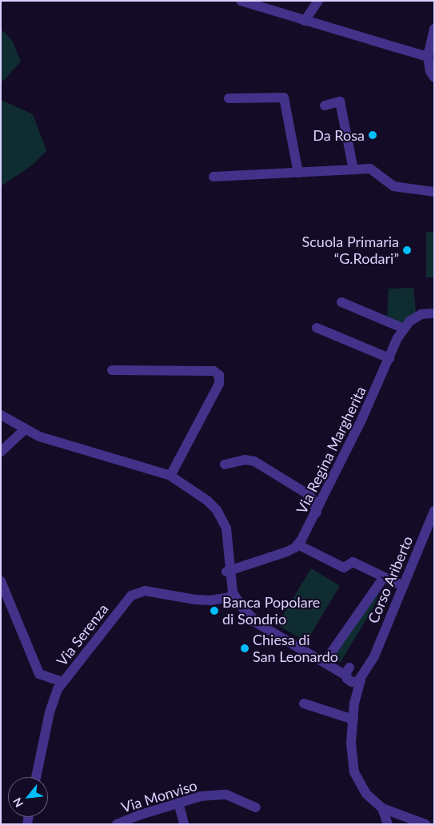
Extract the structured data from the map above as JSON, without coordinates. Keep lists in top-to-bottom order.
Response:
{
  "streets": {
    "street": [
      "Via Regina Margherita",
      "Corso Ariberto",
      "Via Serenza",
      "Via Monviso"
    ]
  },
  "places": [
    "Da Rosa",
    "Scuola Primaria “G.Rodari”",
    "Banca Popolare di Sondrio",
    "Chiesa di San Leonardo"
  ],
  "north": "bottom left"
}
